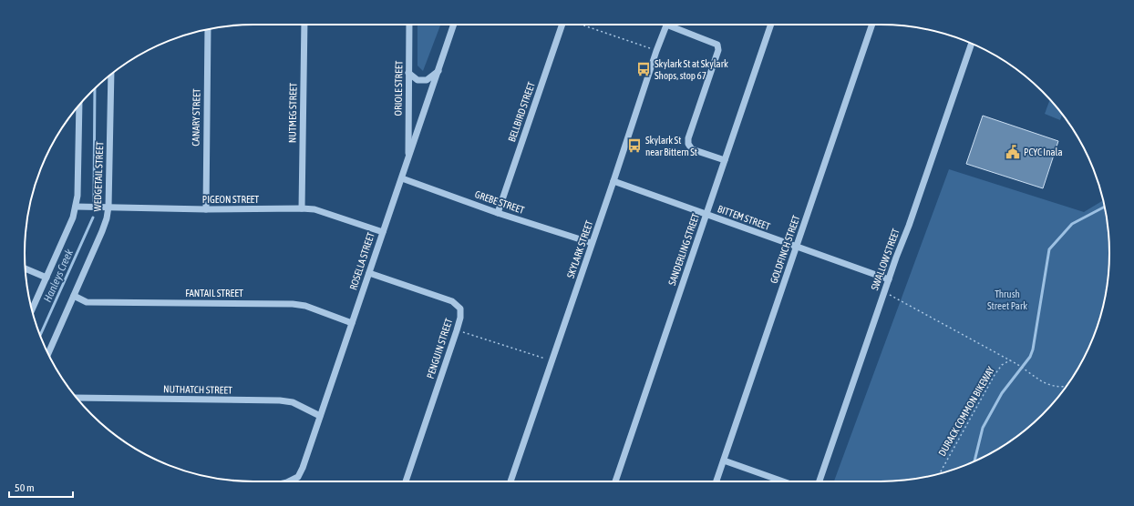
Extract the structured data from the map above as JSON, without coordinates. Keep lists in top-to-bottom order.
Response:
{
  "streets": {
    "street": [
      "ORIOLE STREET",
      "BELLBIRD STREET",
      "NUTMEG STREET",
      "CANARY STREET",
      "WEDGETAIL STREET",
      "PIGEON STREET",
      "GREBE STREET",
      "BITTEM STREET",
      "SKYLARK STREET",
      "SANDERLING STREET",
      "GOLDFINCH STREET",
      "SWALLOW STREET",
      "ROSELLA STREET",
      "FANTAIL STREET",
      "PENGUIN STREET",
      "NUTHATCH STREET"
    ],
    "path": ["DURACK COMMON BIKEWAY"]
  },
  "crossings": [
    ["ORIOLE STREET", "ROSELLA STREET"],
    ["BELLBIRD STREET", "GREBE STREET"],
    ["NUTMEG STREET", "PIGEON STREET"],
    ["CANARY STREET", "PIGEON STREET"],
    ["WEDGETAIL STREET", "PIGEON STREET"],
    ["WEDGETAIL STREET", "FANTAIL STREET"],
    ["PIGEON STREET", "ROSELLA STREET"],
    ["GREBE STREET", "SKYLARK STREET"],
    ["GREBE STREET", "ROSELLA STREET"],
    ["BITTEM STREET", "SKYLARK STREET"],
    ["BITTEM STREET", "SANDERLING STREET"],
    ["BITTEM STREET", "GOLDFINCH STREET"],
    ["BITTEM STREET", "SWALLOW STREET"],
    ["ROSELLA STREET", "FANTAIL STREET"],
    ["ROSELLA STREET", "PENGUIN STREET"],
    ["ROSELLA STREET", "NUTHATCH STREET"]
  ],
  "water": ["Hanleys Creek"],
  "parks": ["Thrush Street Park"],
  "places": {
    "bus stop": ["Skylark St at Skylark Shops, stop 67", "Skylark St near Bittern St"],
    "public building": ["PCYC Inala"]
  },
  "scale_bar": "50 m"
}
